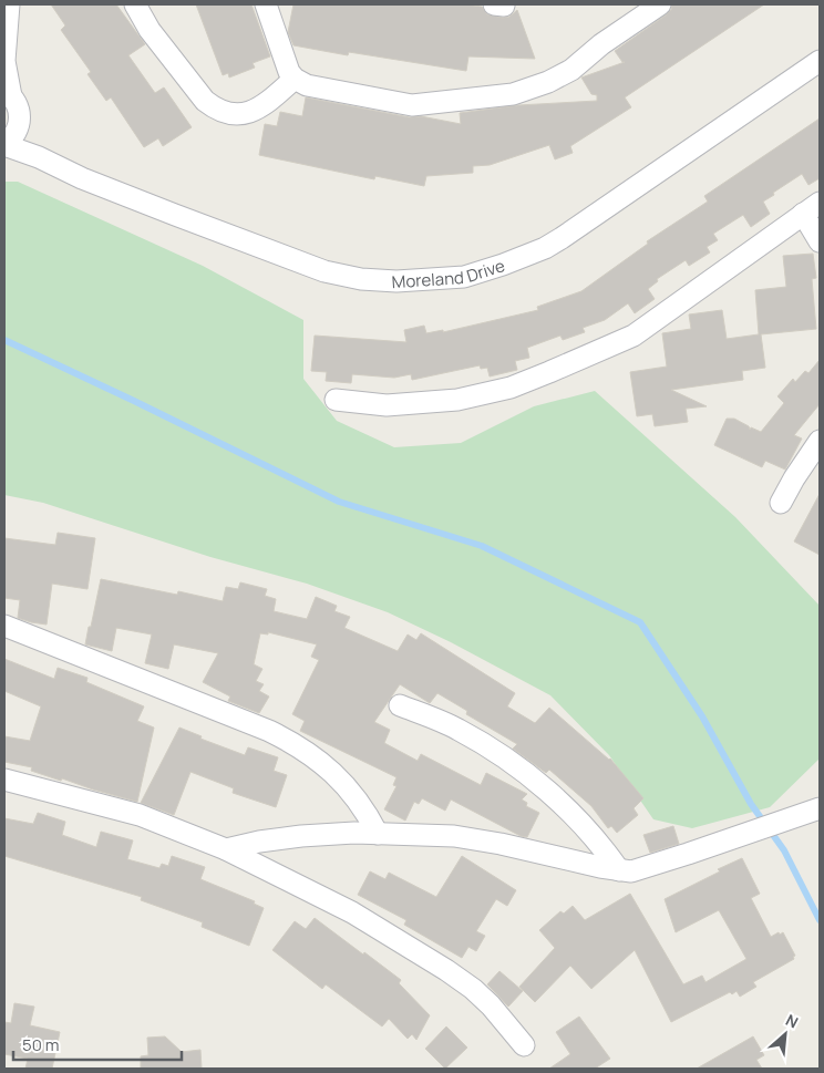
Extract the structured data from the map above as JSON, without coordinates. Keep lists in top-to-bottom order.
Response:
{
  "streets": {
    "street": ["Moreland Drive"]
  },
  "scale_bar": "50 m",
  "north": "top right"
}
